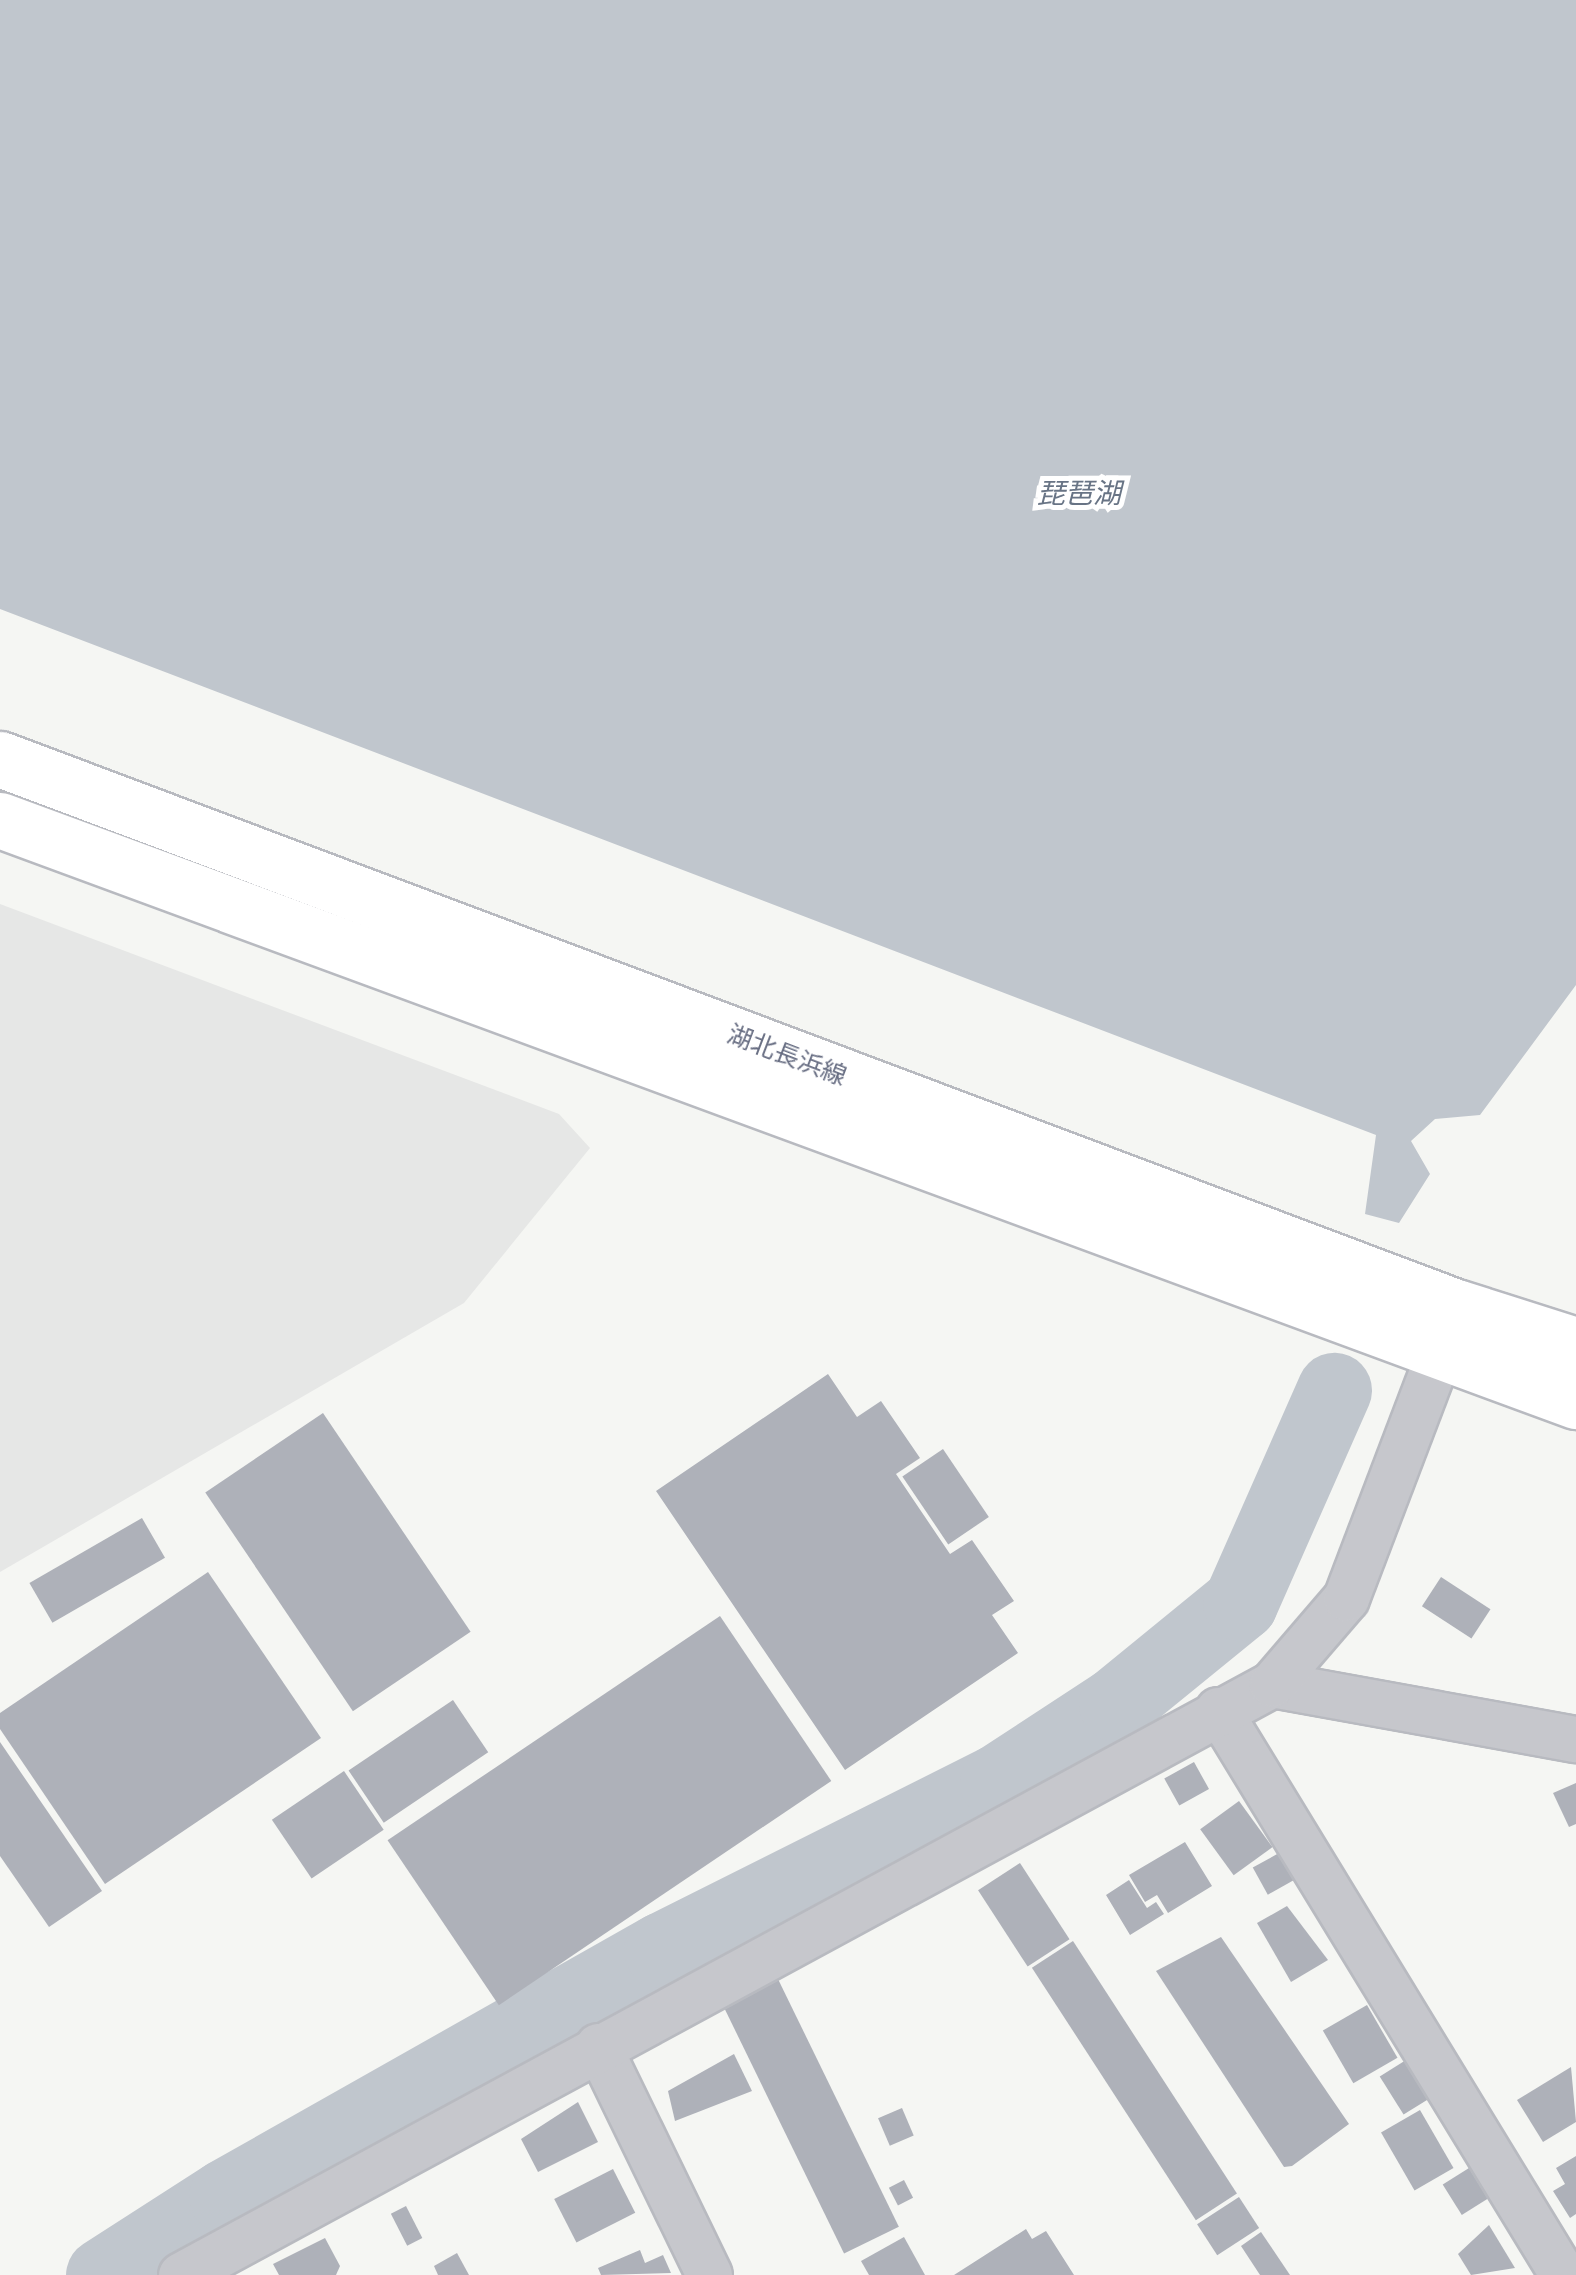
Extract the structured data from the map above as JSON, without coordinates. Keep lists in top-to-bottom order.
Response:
{
  "streets": {
    "main road": ["湖北長浜線"]
  },
  "water": ["琵琶湖"]
}
